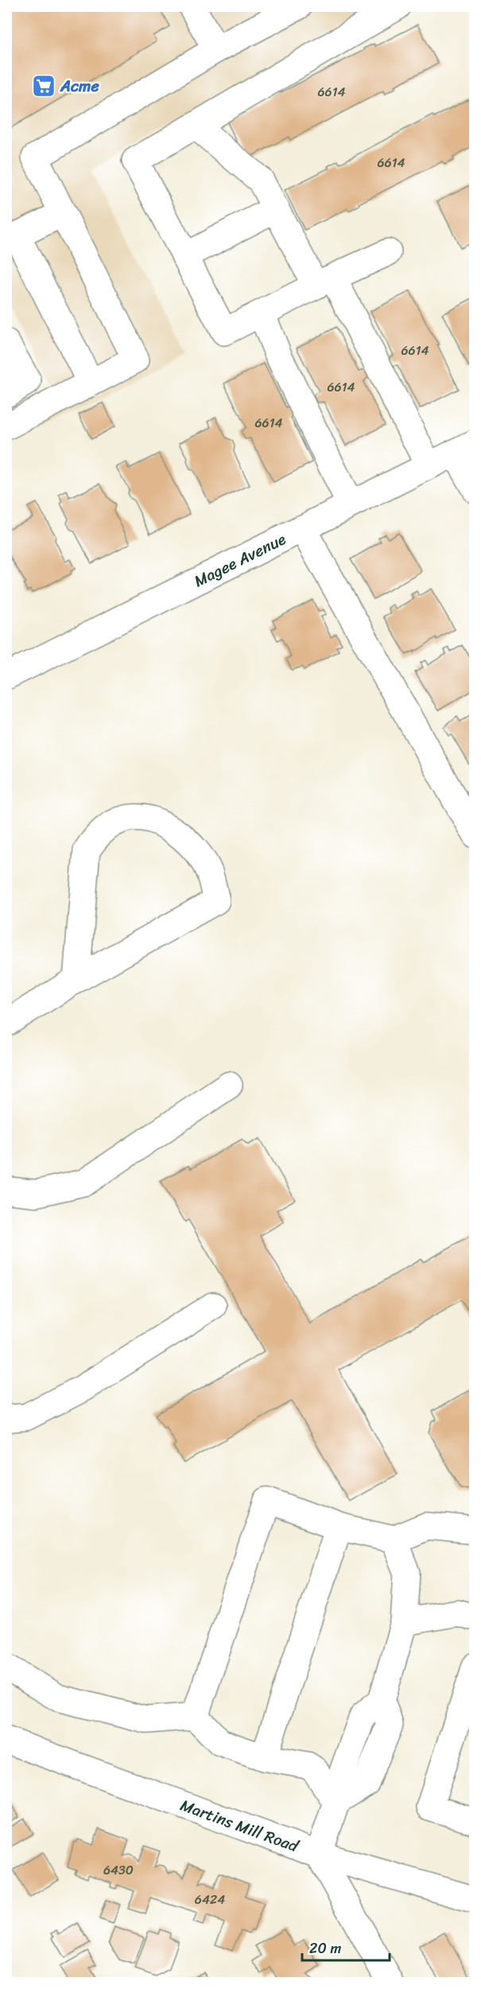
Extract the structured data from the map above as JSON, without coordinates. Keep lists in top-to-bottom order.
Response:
{
  "streets": {
    "street": ["Magee Avenue", "Martins Mill Road"]
  },
  "places": {
    "supermarket": ["Acme"]
  },
  "house_numbers": [
    "6614",
    "6614",
    "6614",
    "6614",
    "6614",
    "6430",
    "6424"
  ],
  "scale_bar": "20 m"
}
